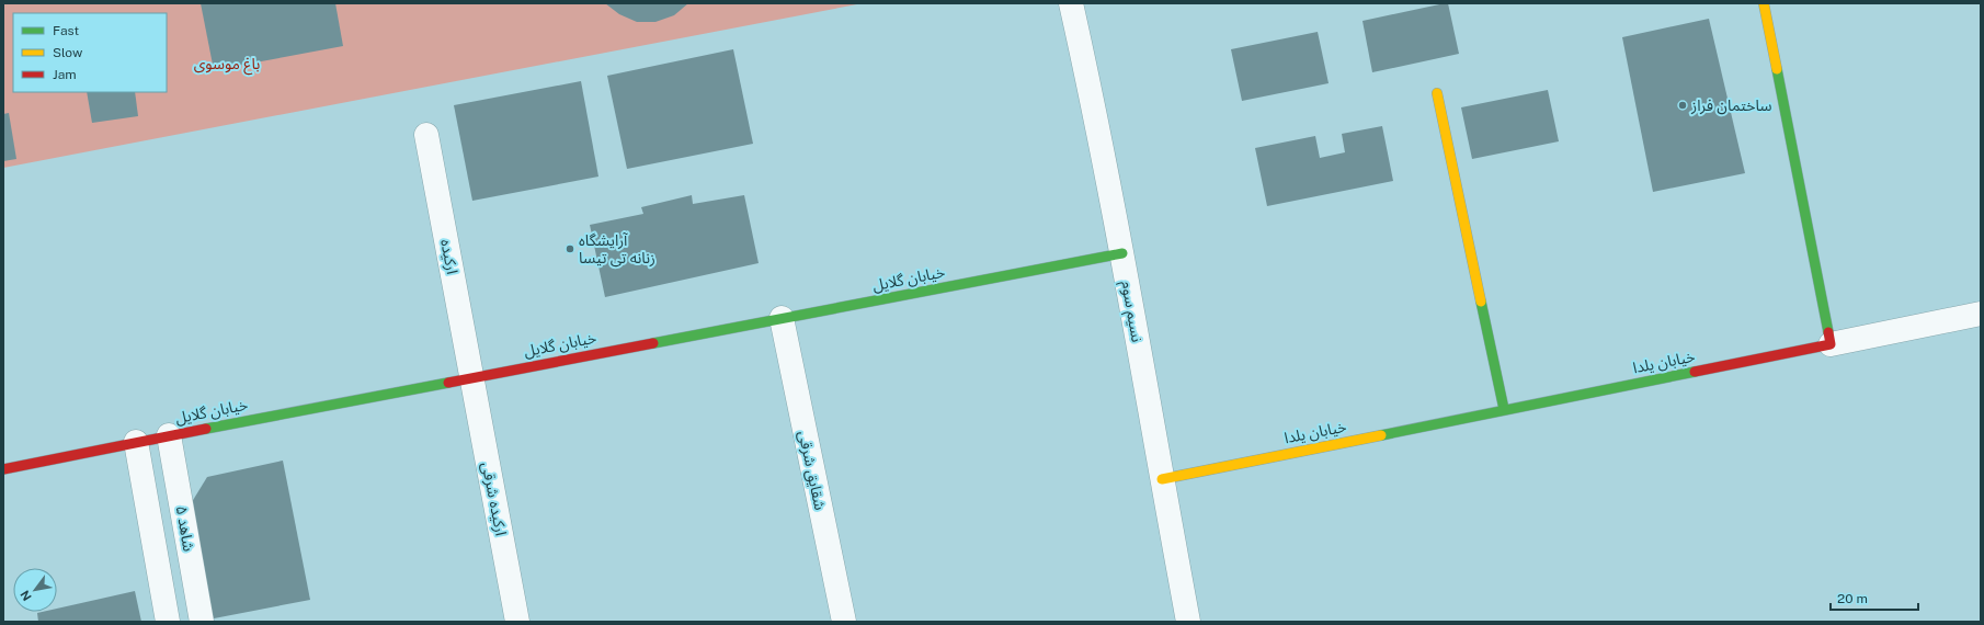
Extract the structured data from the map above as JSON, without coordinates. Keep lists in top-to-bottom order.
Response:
{
  "streets": {
    "street": [
      "ارکیده",
      "خیابان گلایل",
      "نسیم سوم",
      "خیابان یلدا",
      "شقایق شرقی",
      "ارکیده شرقی",
      "شاهد ۵"
    ]
  },
  "crossings": [
    ["ارکیده", "خیابان گلایل"],
    ["ارکیده", "ارکیده شرقی"],
    ["خیابان گلایل", "نسیم سوم"],
    ["خیابان گلایل", "شقایق شرقی"],
    ["خیابان گلایل", "ارکیده شرقی"],
    ["خیابان گلایل", "شاهد ۵"],
    ["نسیم سوم", "خیابان یلدا"]
  ],
  "parks": ["باغ موسوی"],
  "places": ["ساختمان فراز", "آرایشگاه زنانه تی تیسا"],
  "legend": ["Fast", "Slow", "Jam"],
  "scale_bar": "20 m",
  "north": "bottom left"
}
